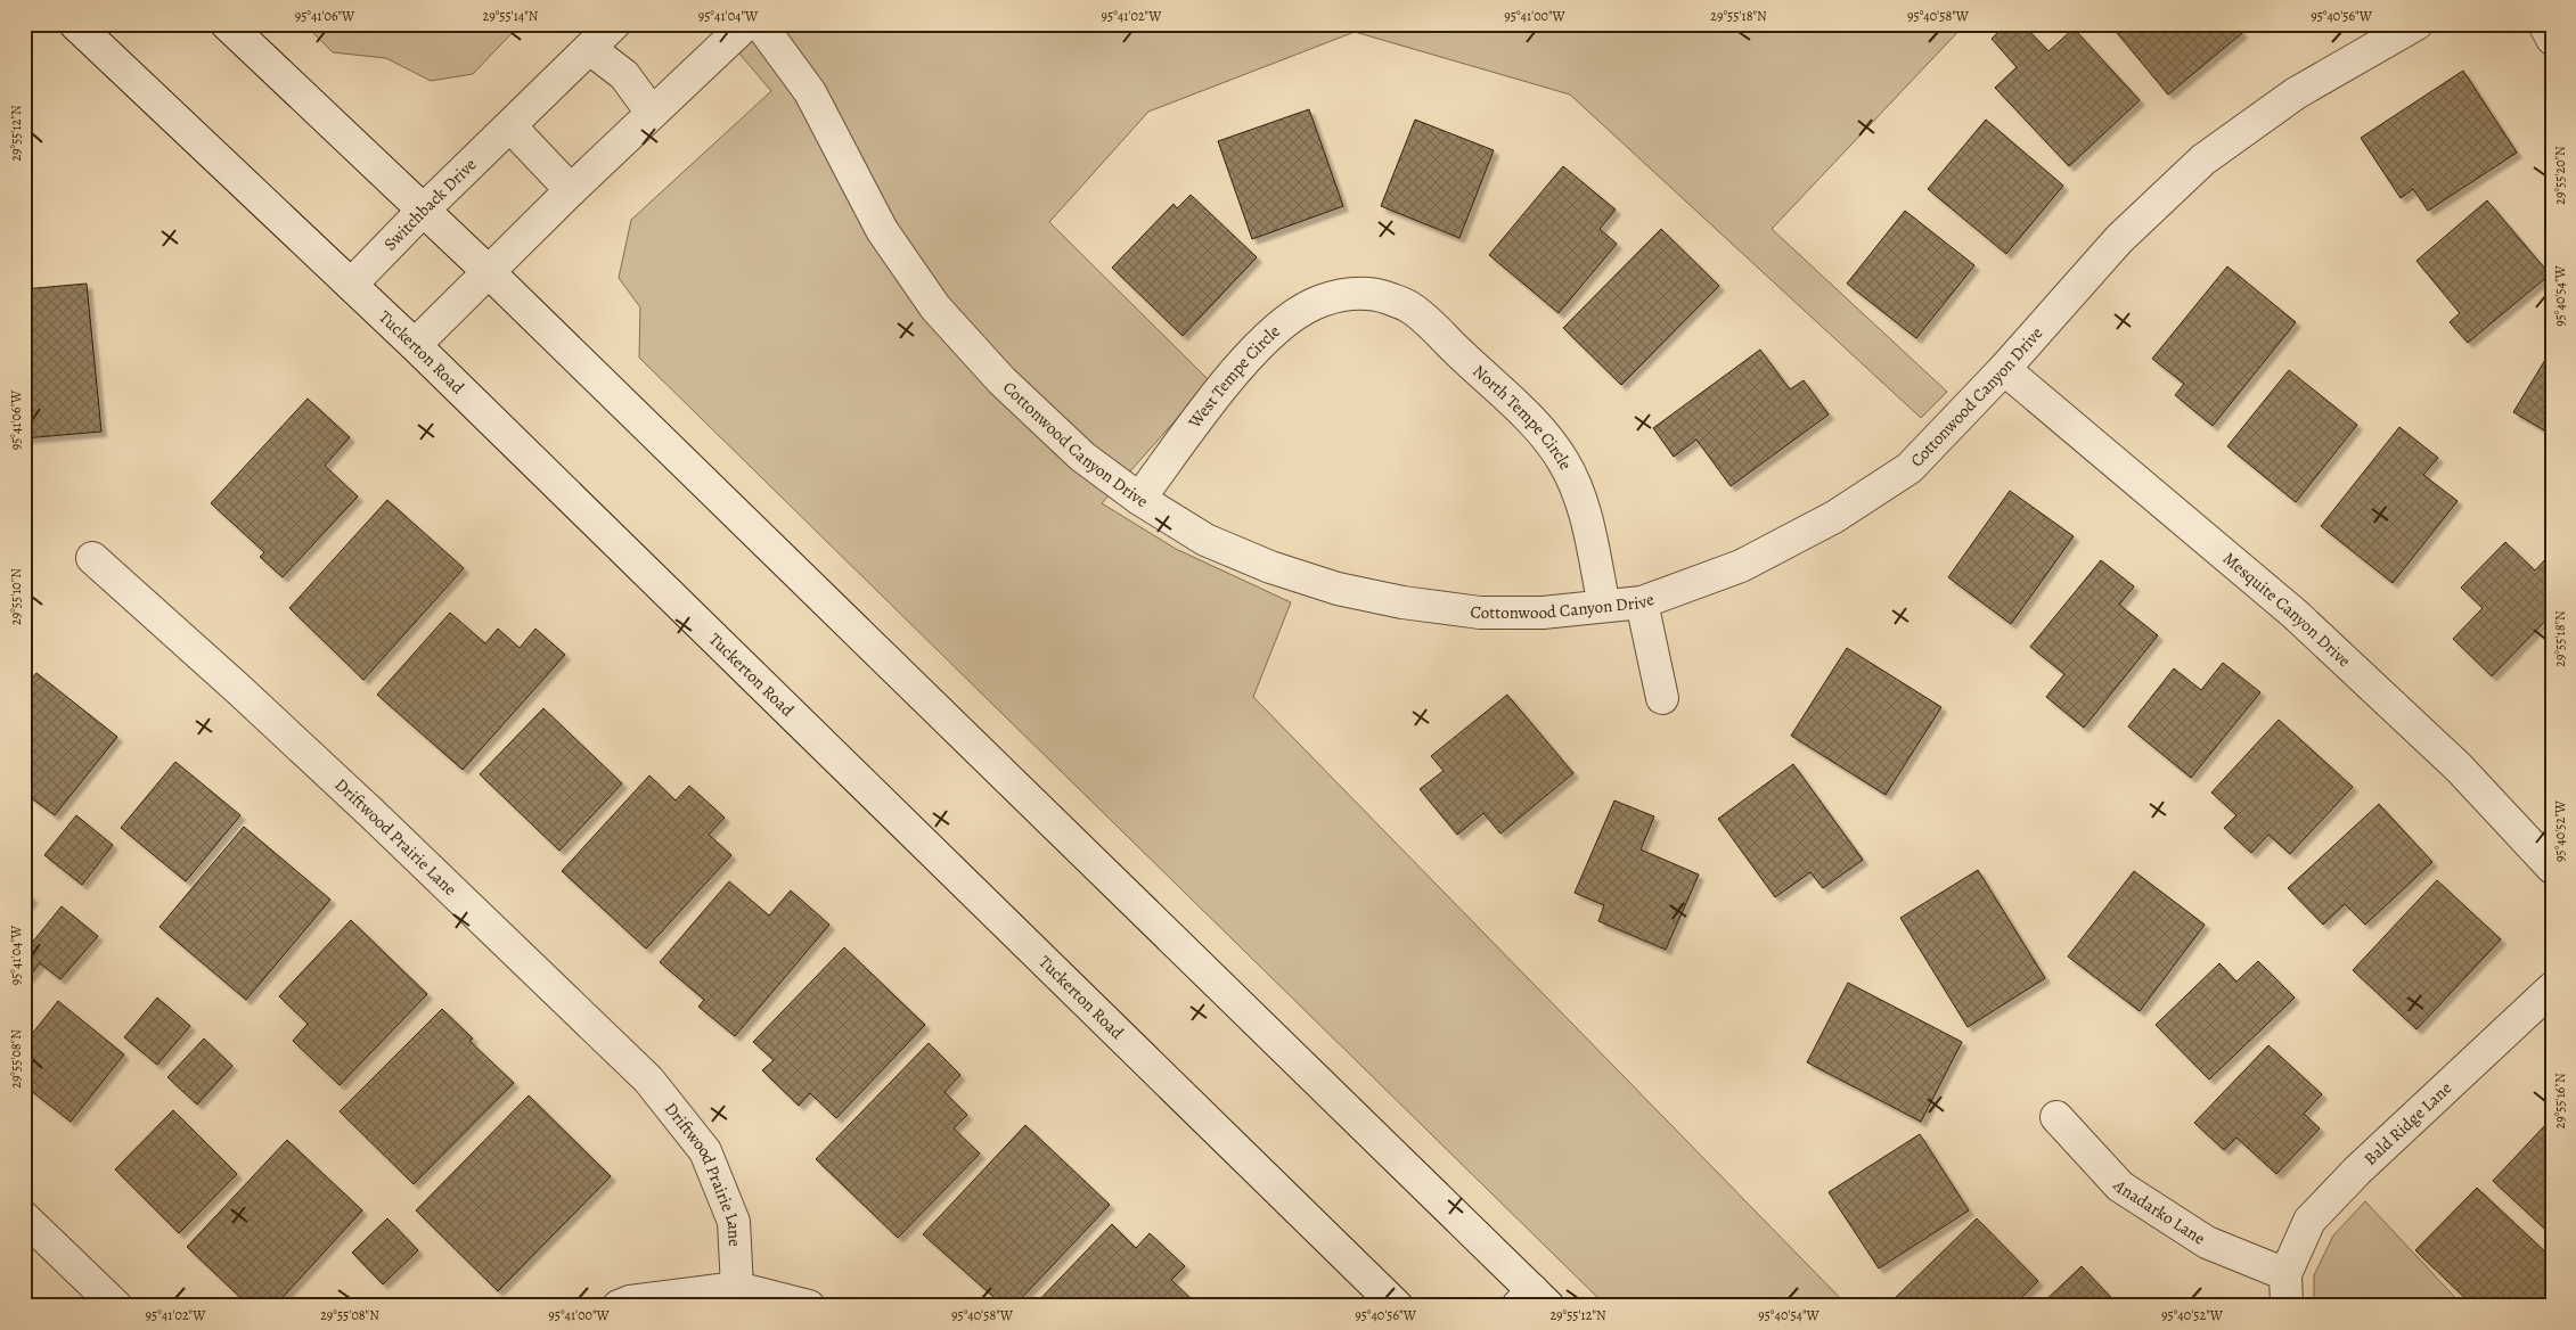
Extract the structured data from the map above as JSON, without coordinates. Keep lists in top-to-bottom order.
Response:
{
  "streets": {
    "street": [
      "Switchback Drive",
      "Tuckerton Road",
      "West Tempe Circle",
      "Cottonwood Canyon Drive",
      "North Tempe Circle",
      "Mesquite Canyon Drive",
      "Driftwood Prairie Lane",
      "Bald Ridge Lane",
      "Anadarko Lane"
    ]
  },
  "crossings": [
    ["Switchback Drive", "Tuckerton Road"],
    ["West Tempe Circle", "Cottonwood Canyon Drive"],
    ["West Tempe Circle", "North Tempe Circle"],
    ["Cottonwood Canyon Drive", "North Tempe Circle"],
    ["Cottonwood Canyon Drive", "Mesquite Canyon Drive"],
    ["Bald Ridge Lane", "Anadarko Lane"]
  ],
  "coordinates": [
    "95°41'06\"W",
    "29°55'14\"N",
    "95°41'04\"W",
    "95°41'02\"W",
    "95°41'00\"W",
    "29°55'18\"N",
    "95°40'58\"W",
    "95°40'56\"W",
    "29°55'12\"N",
    "29°55'20\"N",
    "95°40'54\"W",
    "29°55'10\"N",
    "95°40'52\"W",
    "29°55'08\"N",
    "29°55'16\"N"
  ]
}
